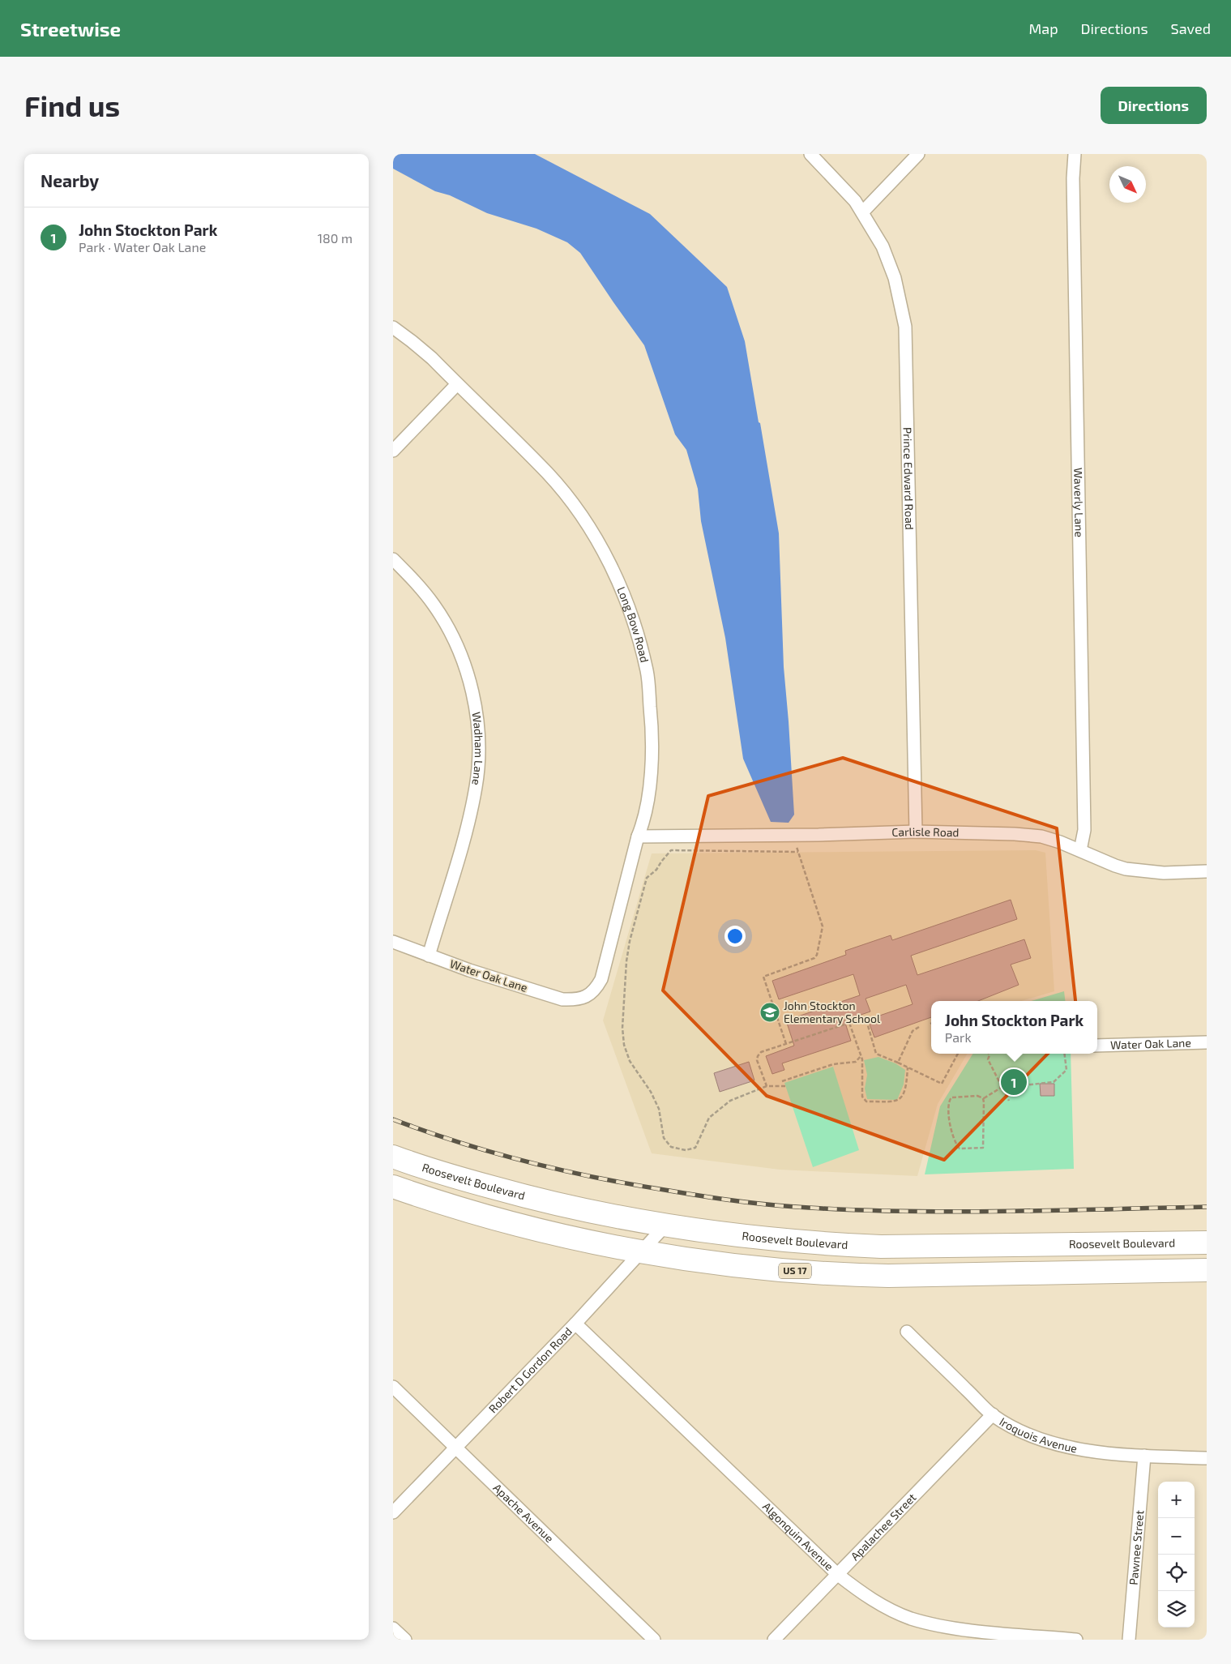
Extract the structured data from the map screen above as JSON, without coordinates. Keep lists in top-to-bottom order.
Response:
{
  "streets": {
    "highway": ["Roosevelt Boulevard", "US 17"],
    "street": [
      "Prince Edward Road",
      "Waverly Lane",
      "Long Bow Road",
      "Wadham Lane",
      "Carlisle Road",
      "Water Oak Lane",
      "Robert D Gordon Road",
      "Iroquois Avenue",
      "Apache Avenue",
      "Apalachee Street",
      "Algonquin Avenue",
      "Pawnee Street"
    ]
  },
  "crossings": [
    ["Prince Edward Road", "Carlisle Road"],
    ["Waverly Lane", "Carlisle Road"],
    ["Long Bow Road", "Carlisle Road"],
    ["Long Bow Road", "Water Oak Lane"],
    ["Wadham Lane", "Water Oak Lane"],
    ["Roosevelt Boulevard", "Robert D Gordon Road"],
    ["US 17", "Robert D Gordon Road"],
    ["Robert D Gordon Road", "Apache Avenue"],
    ["Robert D Gordon Road", "Algonquin Avenue"],
    ["Iroquois Avenue", "Apalachee Street"],
    ["Iroquois Avenue", "Pawnee Street"],
    ["Apalachee Street", "Algonquin Avenue"]
  ],
  "places": {
    "school or university": ["John Stockton Elementary School"]
  },
  "north": "bottom right",
  "page": {
    "header": "Streetwise",
    "nav": ["Map", "Directions", "Saved"],
    "buttons": "Directions",
    "title": "Find us",
    "heading": "Nearby",
    "list": [
      {
        "mark": "1",
        "name": "John Stockton Park",
        "note": "Park · Water Oak Lane",
        "value": "180 m"
      }
    ],
    "popup": ["John Stockton Park", "Park"],
    "pins": "1",
    "map_buttons": ["+", "−"]
  }
}
